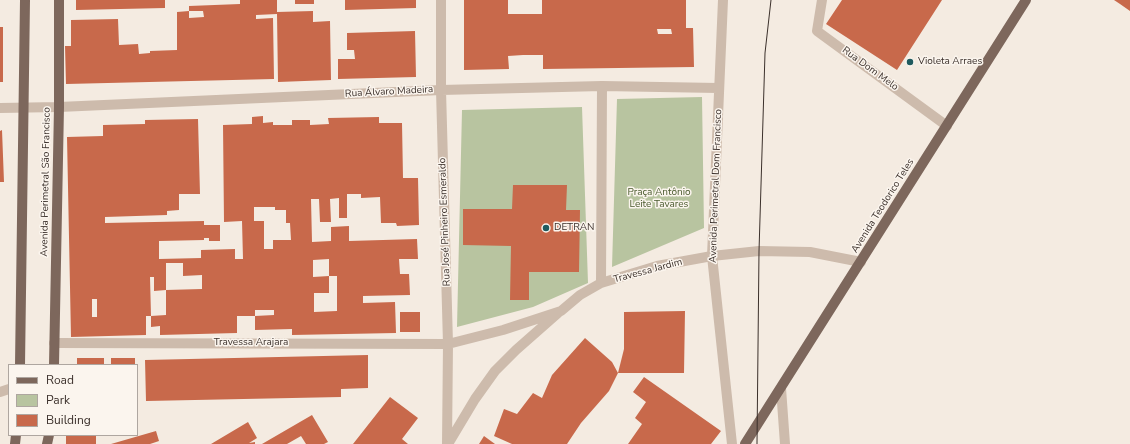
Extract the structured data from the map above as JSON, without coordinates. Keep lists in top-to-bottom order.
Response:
{
  "streets": {
    "main road": ["Avenida Perimetral São Francisco", "Avenida Teodorico Teles"],
    "street": [
      "Rua Dom Melo",
      "Rua Álvaro Madeira",
      "Avenida Perimetral Dom Francisco",
      "Rua José Pinheiro Esmeraldo",
      "Travessa Jardim",
      "Travessa Arajara"
    ]
  },
  "crossings": [
    ["Rua Dom Melo", "Avenida Teodorico Teles"],
    ["Rua Álvaro Madeira", "Avenida Perimetral São Francisco"],
    ["Rua Álvaro Madeira", "Avenida Perimetral Dom Francisco"],
    ["Rua Álvaro Madeira", "Rua José Pinheiro Esmeraldo"],
    ["Avenida Perimetral São Francisco", "Travessa Arajara"],
    ["Avenida Perimetral Dom Francisco", "Travessa Jardim"],
    ["Avenida Teodorico Teles", "Travessa Jardim"],
    ["Rua José Pinheiro Esmeraldo", "Travessa Jardim"],
    ["Rua José Pinheiro Esmeraldo", "Travessa Arajara"],
    ["Travessa Jardim", "Travessa Arajara"]
  ],
  "parks": ["Praça Antônio Leite Tavares"],
  "places": ["Violeta Arraes", "DETRAN"],
  "legend": ["Road", "Park", "Building"]
}
